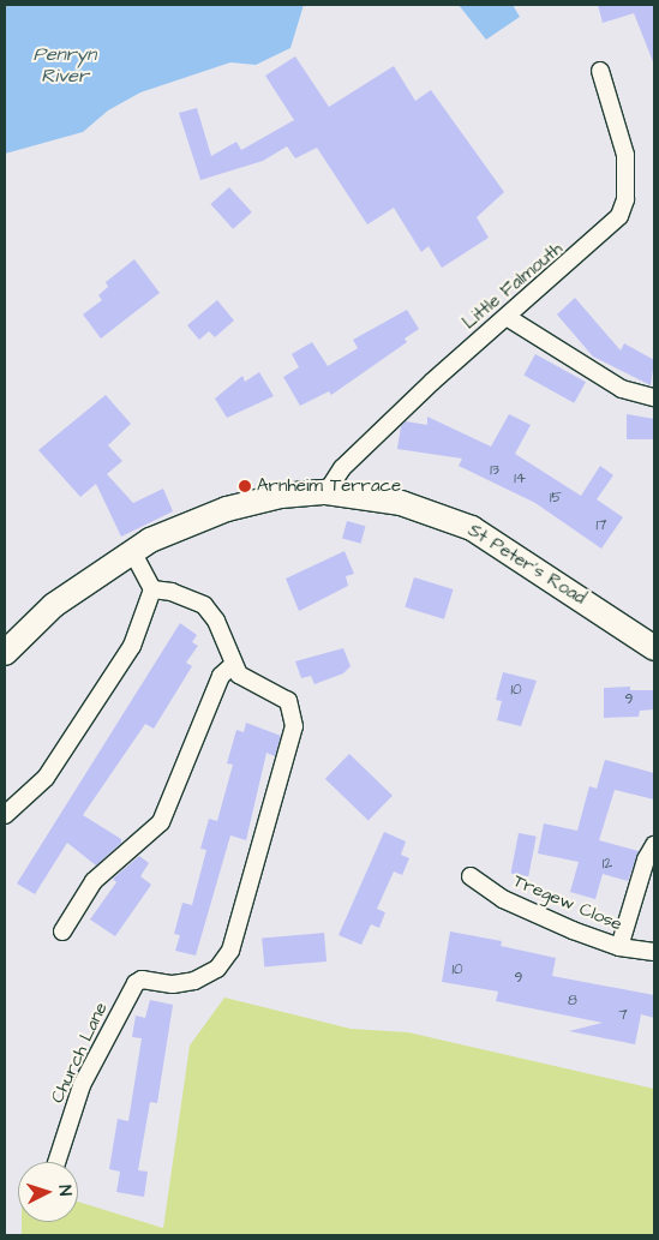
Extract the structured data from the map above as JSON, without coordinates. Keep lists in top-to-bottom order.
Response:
{
  "streets": {
    "street": [
      "Little Falmouth",
      "St Peter's Road",
      "Tregew Close",
      "Church Lane"
    ]
  },
  "crossings": [
    ["Little Falmouth", "St Peter's Road"]
  ],
  "water": ["Penryn River"],
  "places": ["Arnheim Terrace"],
  "house_numbers": [
    "13",
    "14",
    "15",
    "17",
    "10",
    "9",
    "12",
    "10",
    "9",
    "8",
    "7"
  ],
  "north": "right"
}
